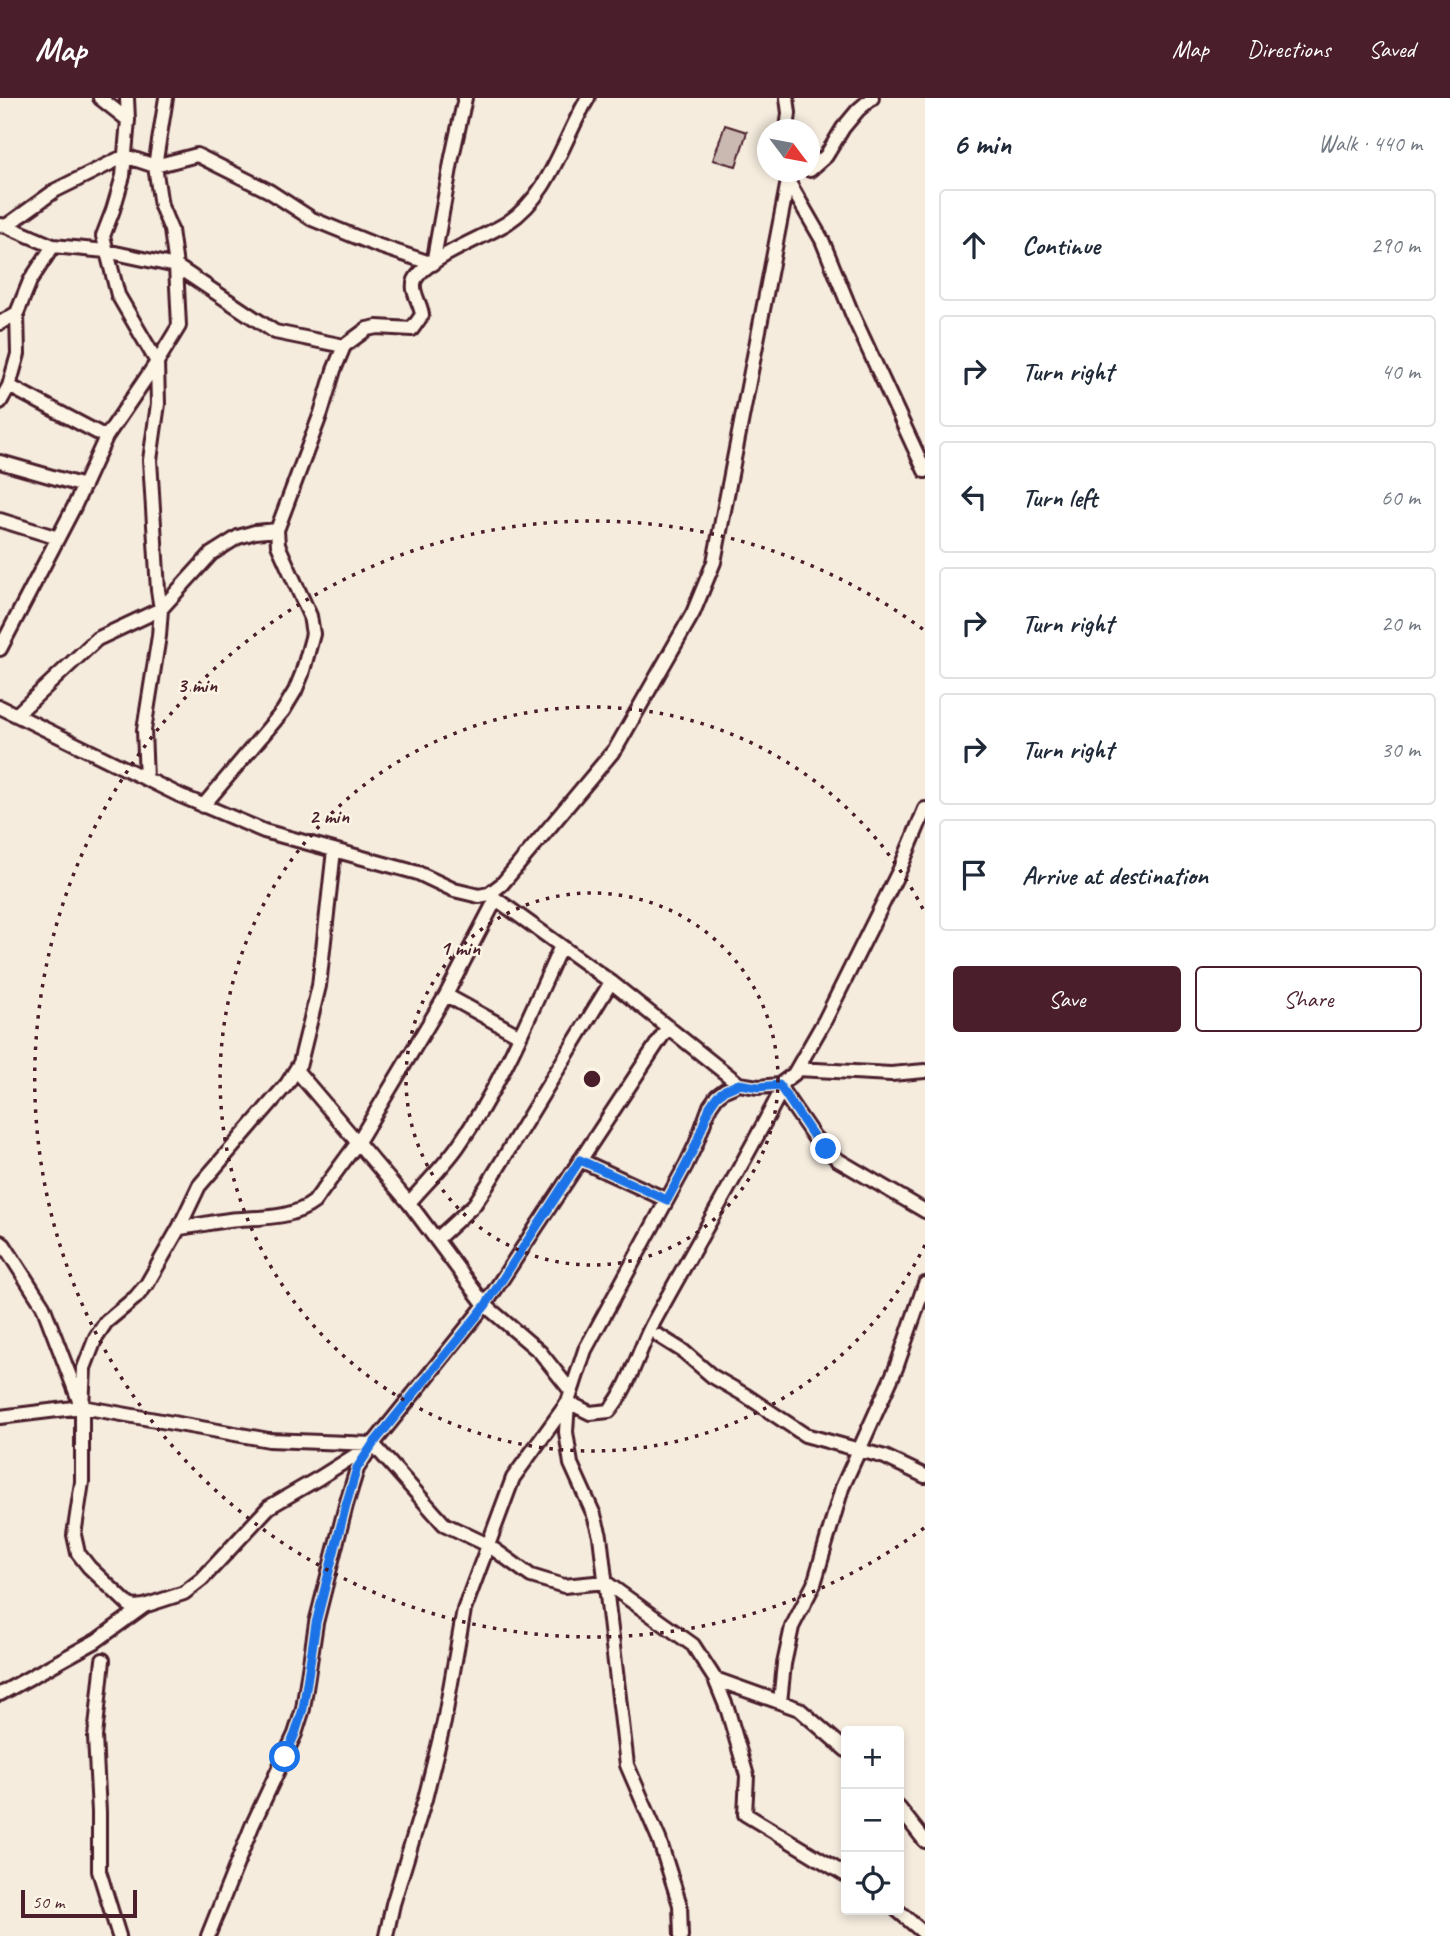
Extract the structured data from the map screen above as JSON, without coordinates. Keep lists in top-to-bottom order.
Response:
{
  "scale_bar": "50 m",
  "north": "bottom right",
  "page": {
    "header": "Map",
    "nav": ["Map", "Directions", "Saved"],
    "heading": ["6 min", "Walk · 440 m"],
    "list": [
      ["Continue", "290 m"],
      ["Turn right", "40 m"],
      ["Turn left", "60 m"],
      ["Turn right", "20 m"],
      ["Turn right", "30 m"],
      "Arrive at destination"
    ],
    "buttons": ["Save", "Share"],
    "map_buttons": ["+", "−"],
    "scale": "50 m"
  },
  "rings": ["3 min", "2 min", "1 min"]
}
